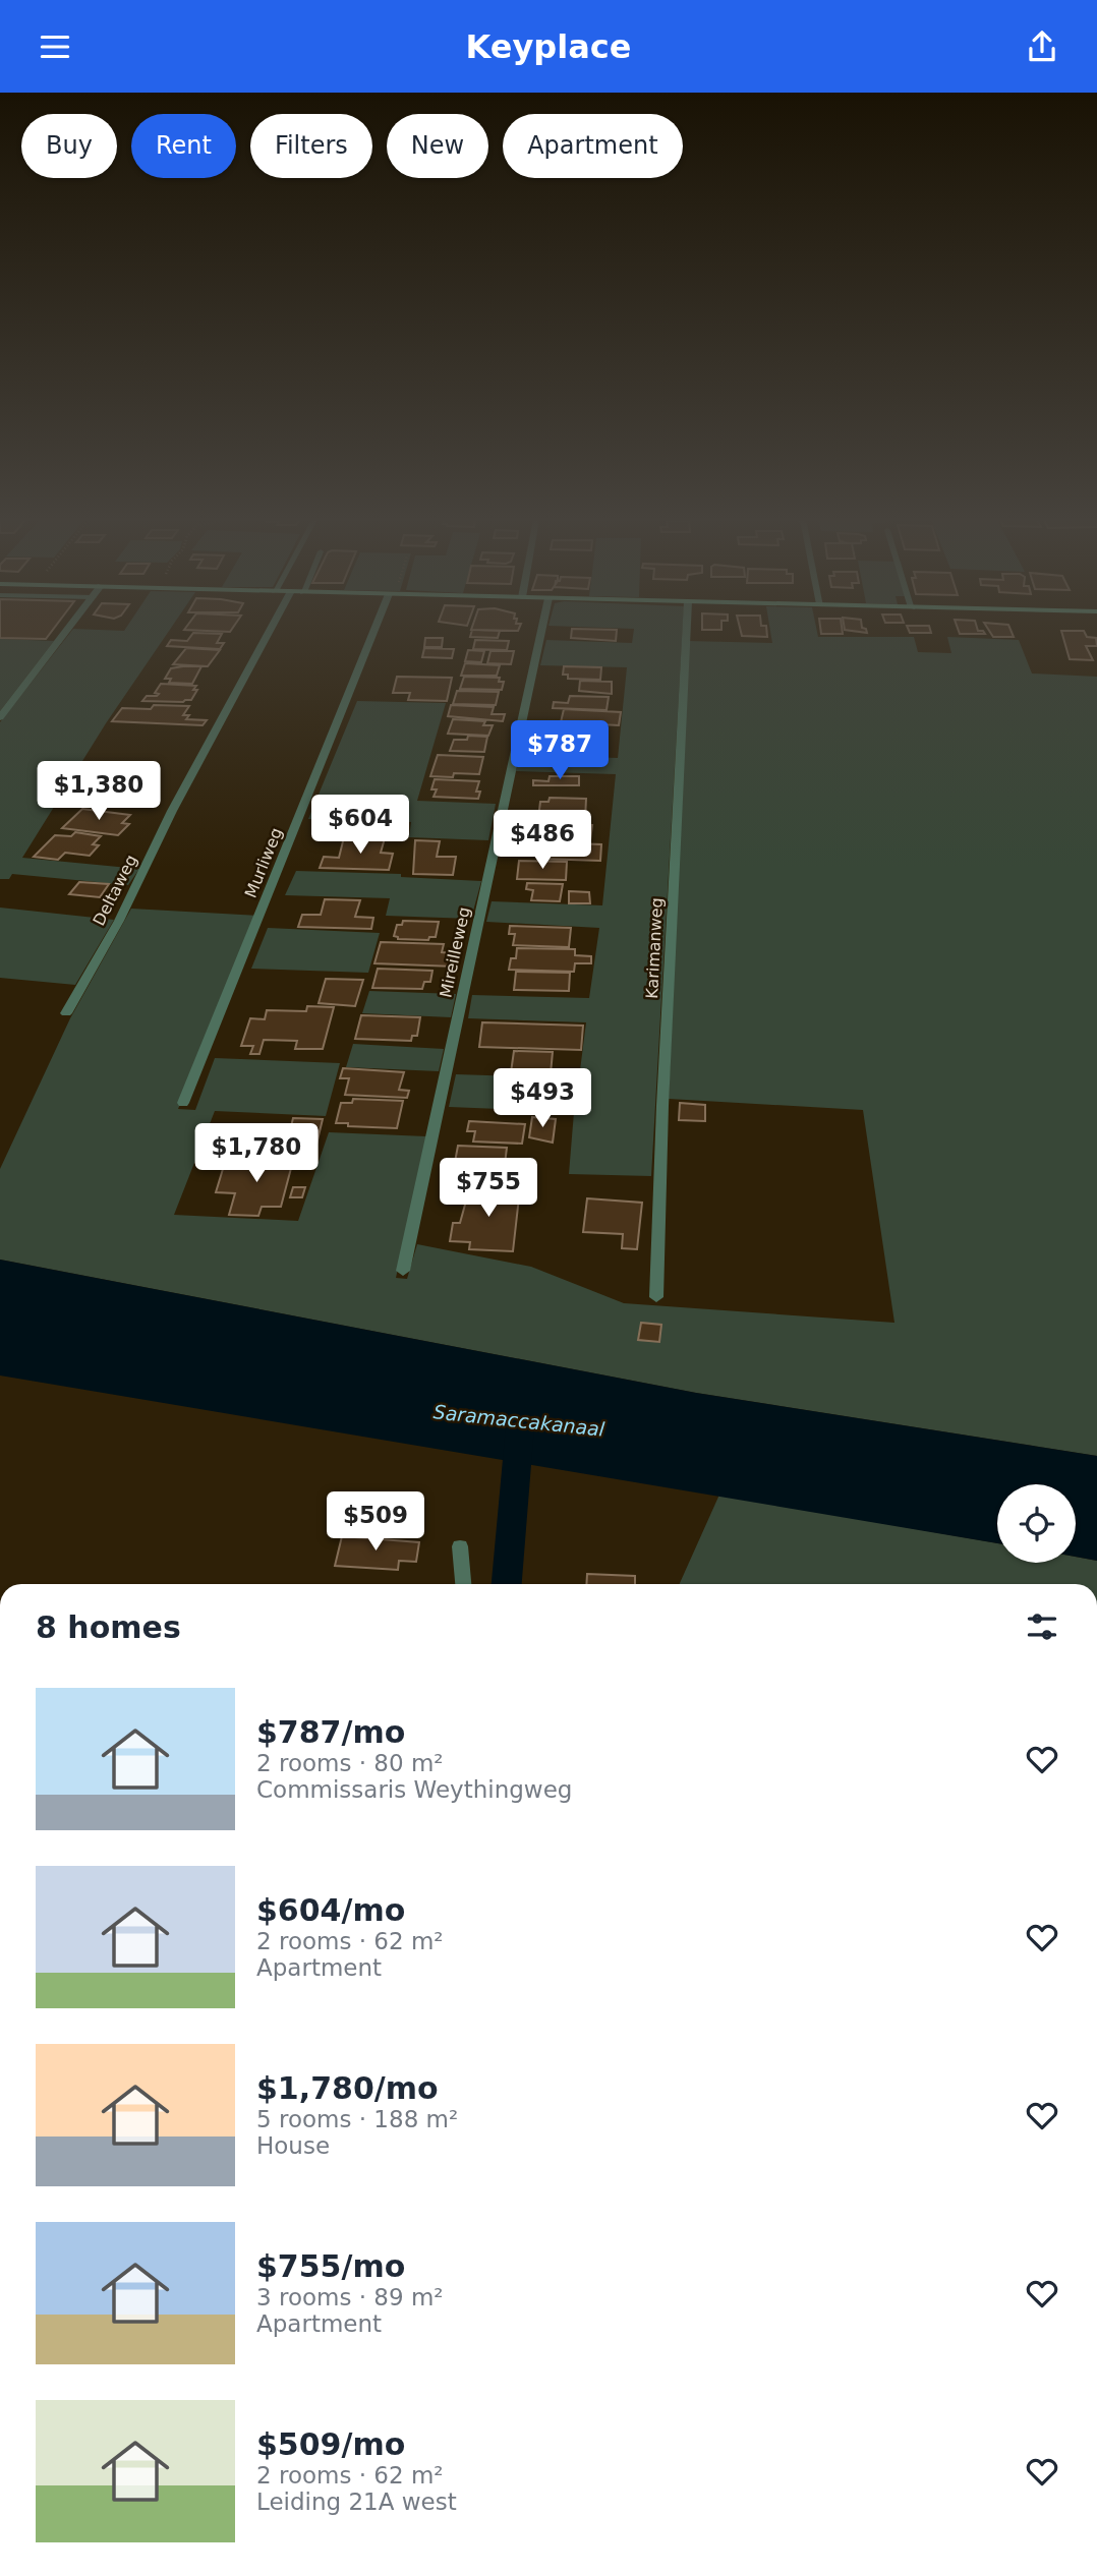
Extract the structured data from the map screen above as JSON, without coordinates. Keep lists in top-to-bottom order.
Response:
{
  "streets": {
    "street": [
      "Murliweg",
      "Deltaweg",
      "Karimanweg",
      "Mireilleweg"
    ]
  },
  "water": ["Saramaccakanaal"],
  "page": {
    "header": "Keyplace",
    "chip": [
      "Buy",
      "Rent",
      "Filters",
      "New",
      "Apartment"
    ],
    "price": [
      "$787",
      "$1,380",
      "$604",
      "$486",
      "$493",
      "$1,780",
      "$755",
      "$509"
    ],
    "heading": "8 homes",
    "list": [
      {
        "name": "$787/mo",
        "note": "2 rooms · 80 m² · Commissaris Weythingweg"
      },
      {
        "name": "$604/mo",
        "note": "2 rooms · 62 m² · Apartment"
      },
      {
        "name": "$1,780/mo",
        "note": "5 rooms · 188 m² · House"
      },
      {
        "name": "$755/mo",
        "note": "3 rooms · 89 m² · Apartment"
      },
      {
        "name": "$509/mo",
        "note": "2 rooms · 62 m² · Leiding 21A west"
      }
    ]
  }
}
